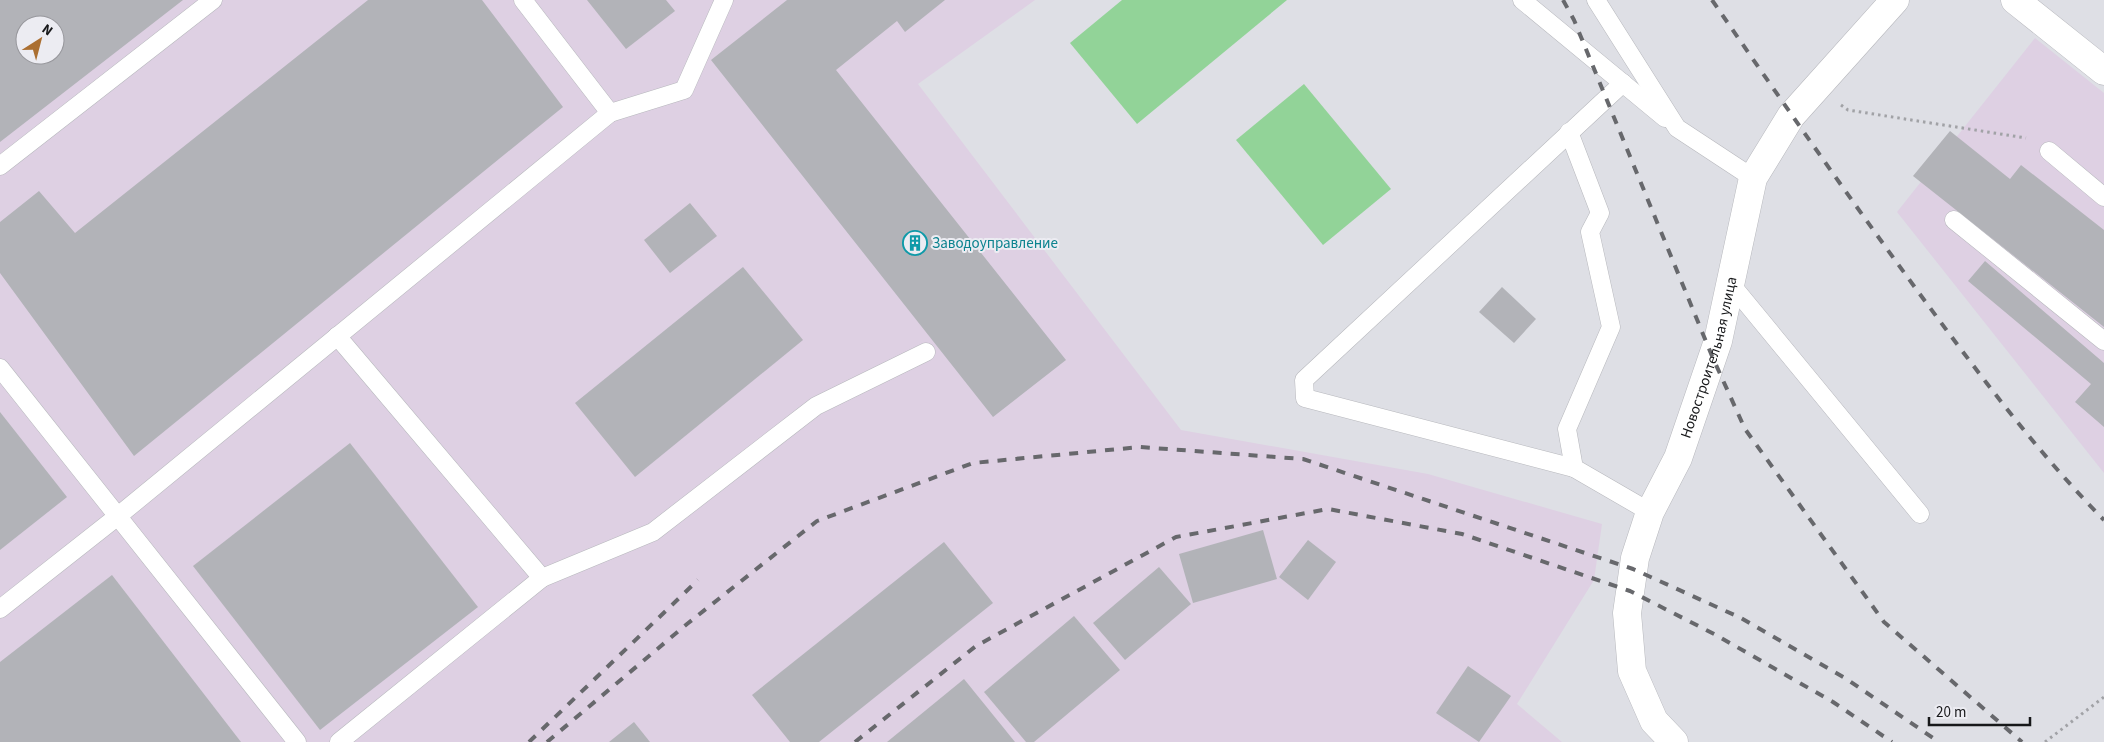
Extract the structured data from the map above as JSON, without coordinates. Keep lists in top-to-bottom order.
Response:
{
  "streets": {
    "main road": ["Новостроительная улица"]
  },
  "places": {
    "building": ["Заводоуправление"]
  },
  "scale_bar": "20 m",
  "north": "top right"
}
